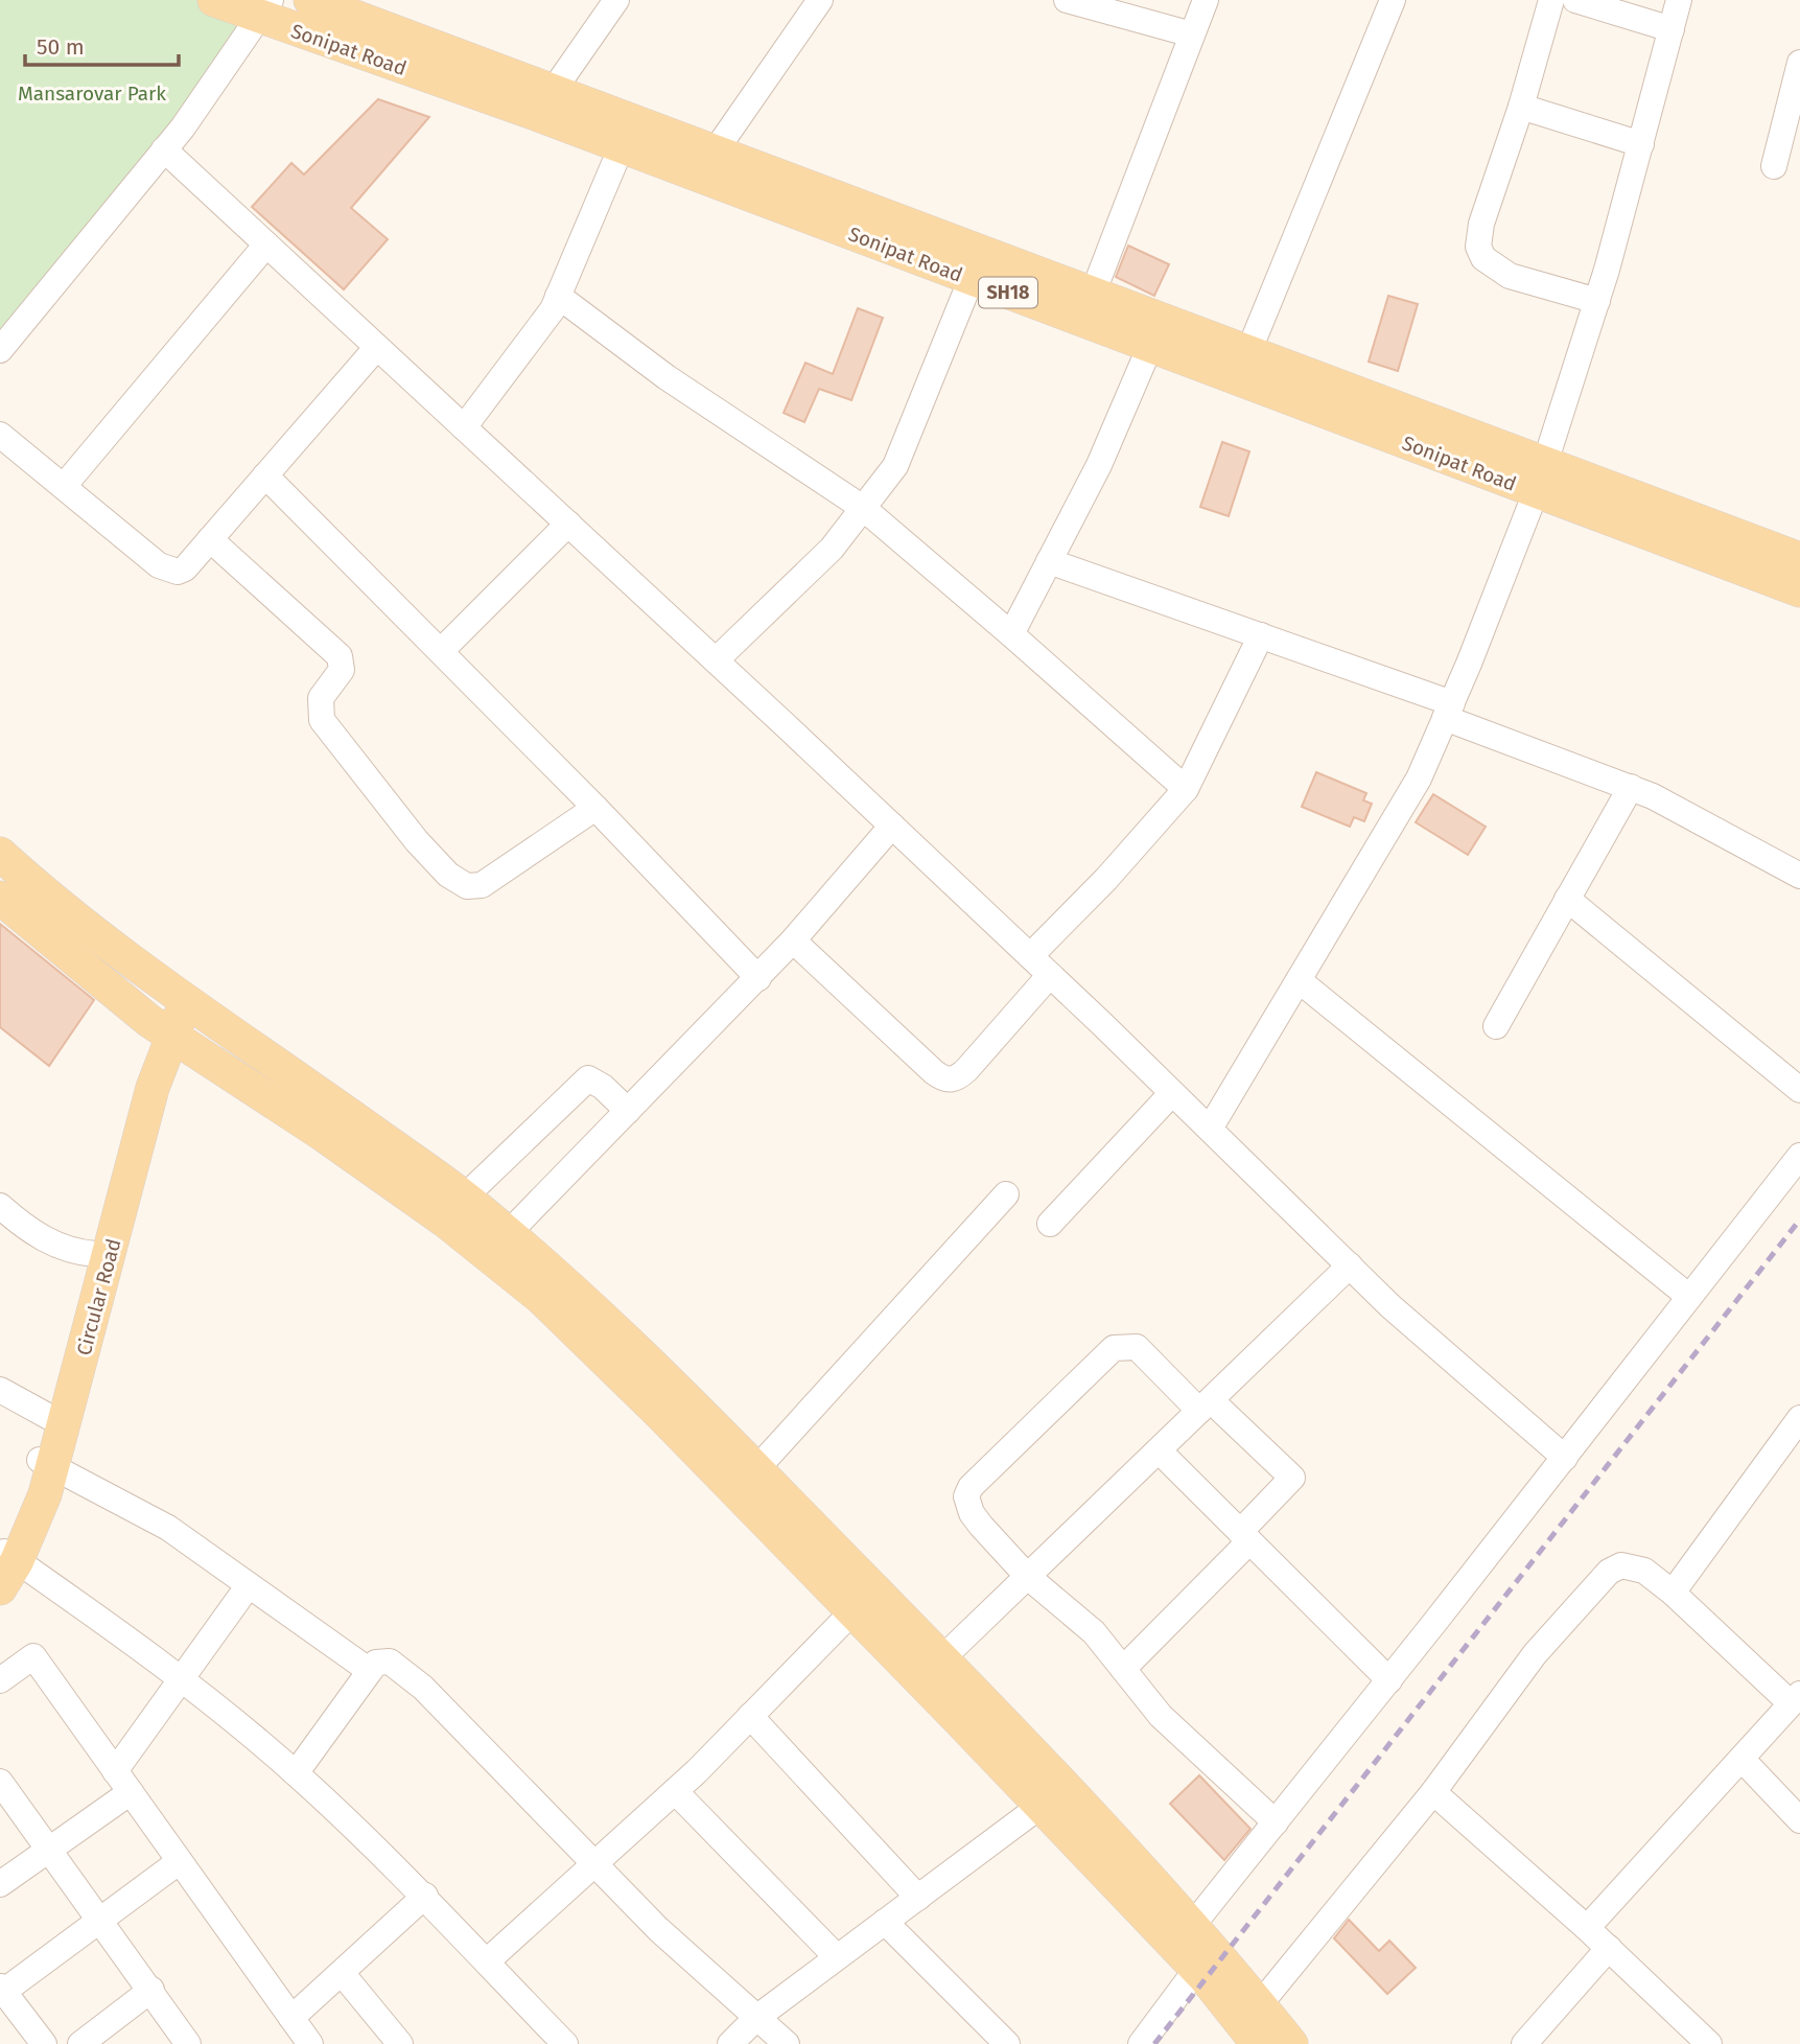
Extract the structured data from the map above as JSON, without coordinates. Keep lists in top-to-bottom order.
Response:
{
  "streets": {
    "main road": ["Sonipat Road", "SH18", "Circular Road"]
  },
  "parks": ["Mansarovar Park"],
  "scale_bar": "50 m"
}
